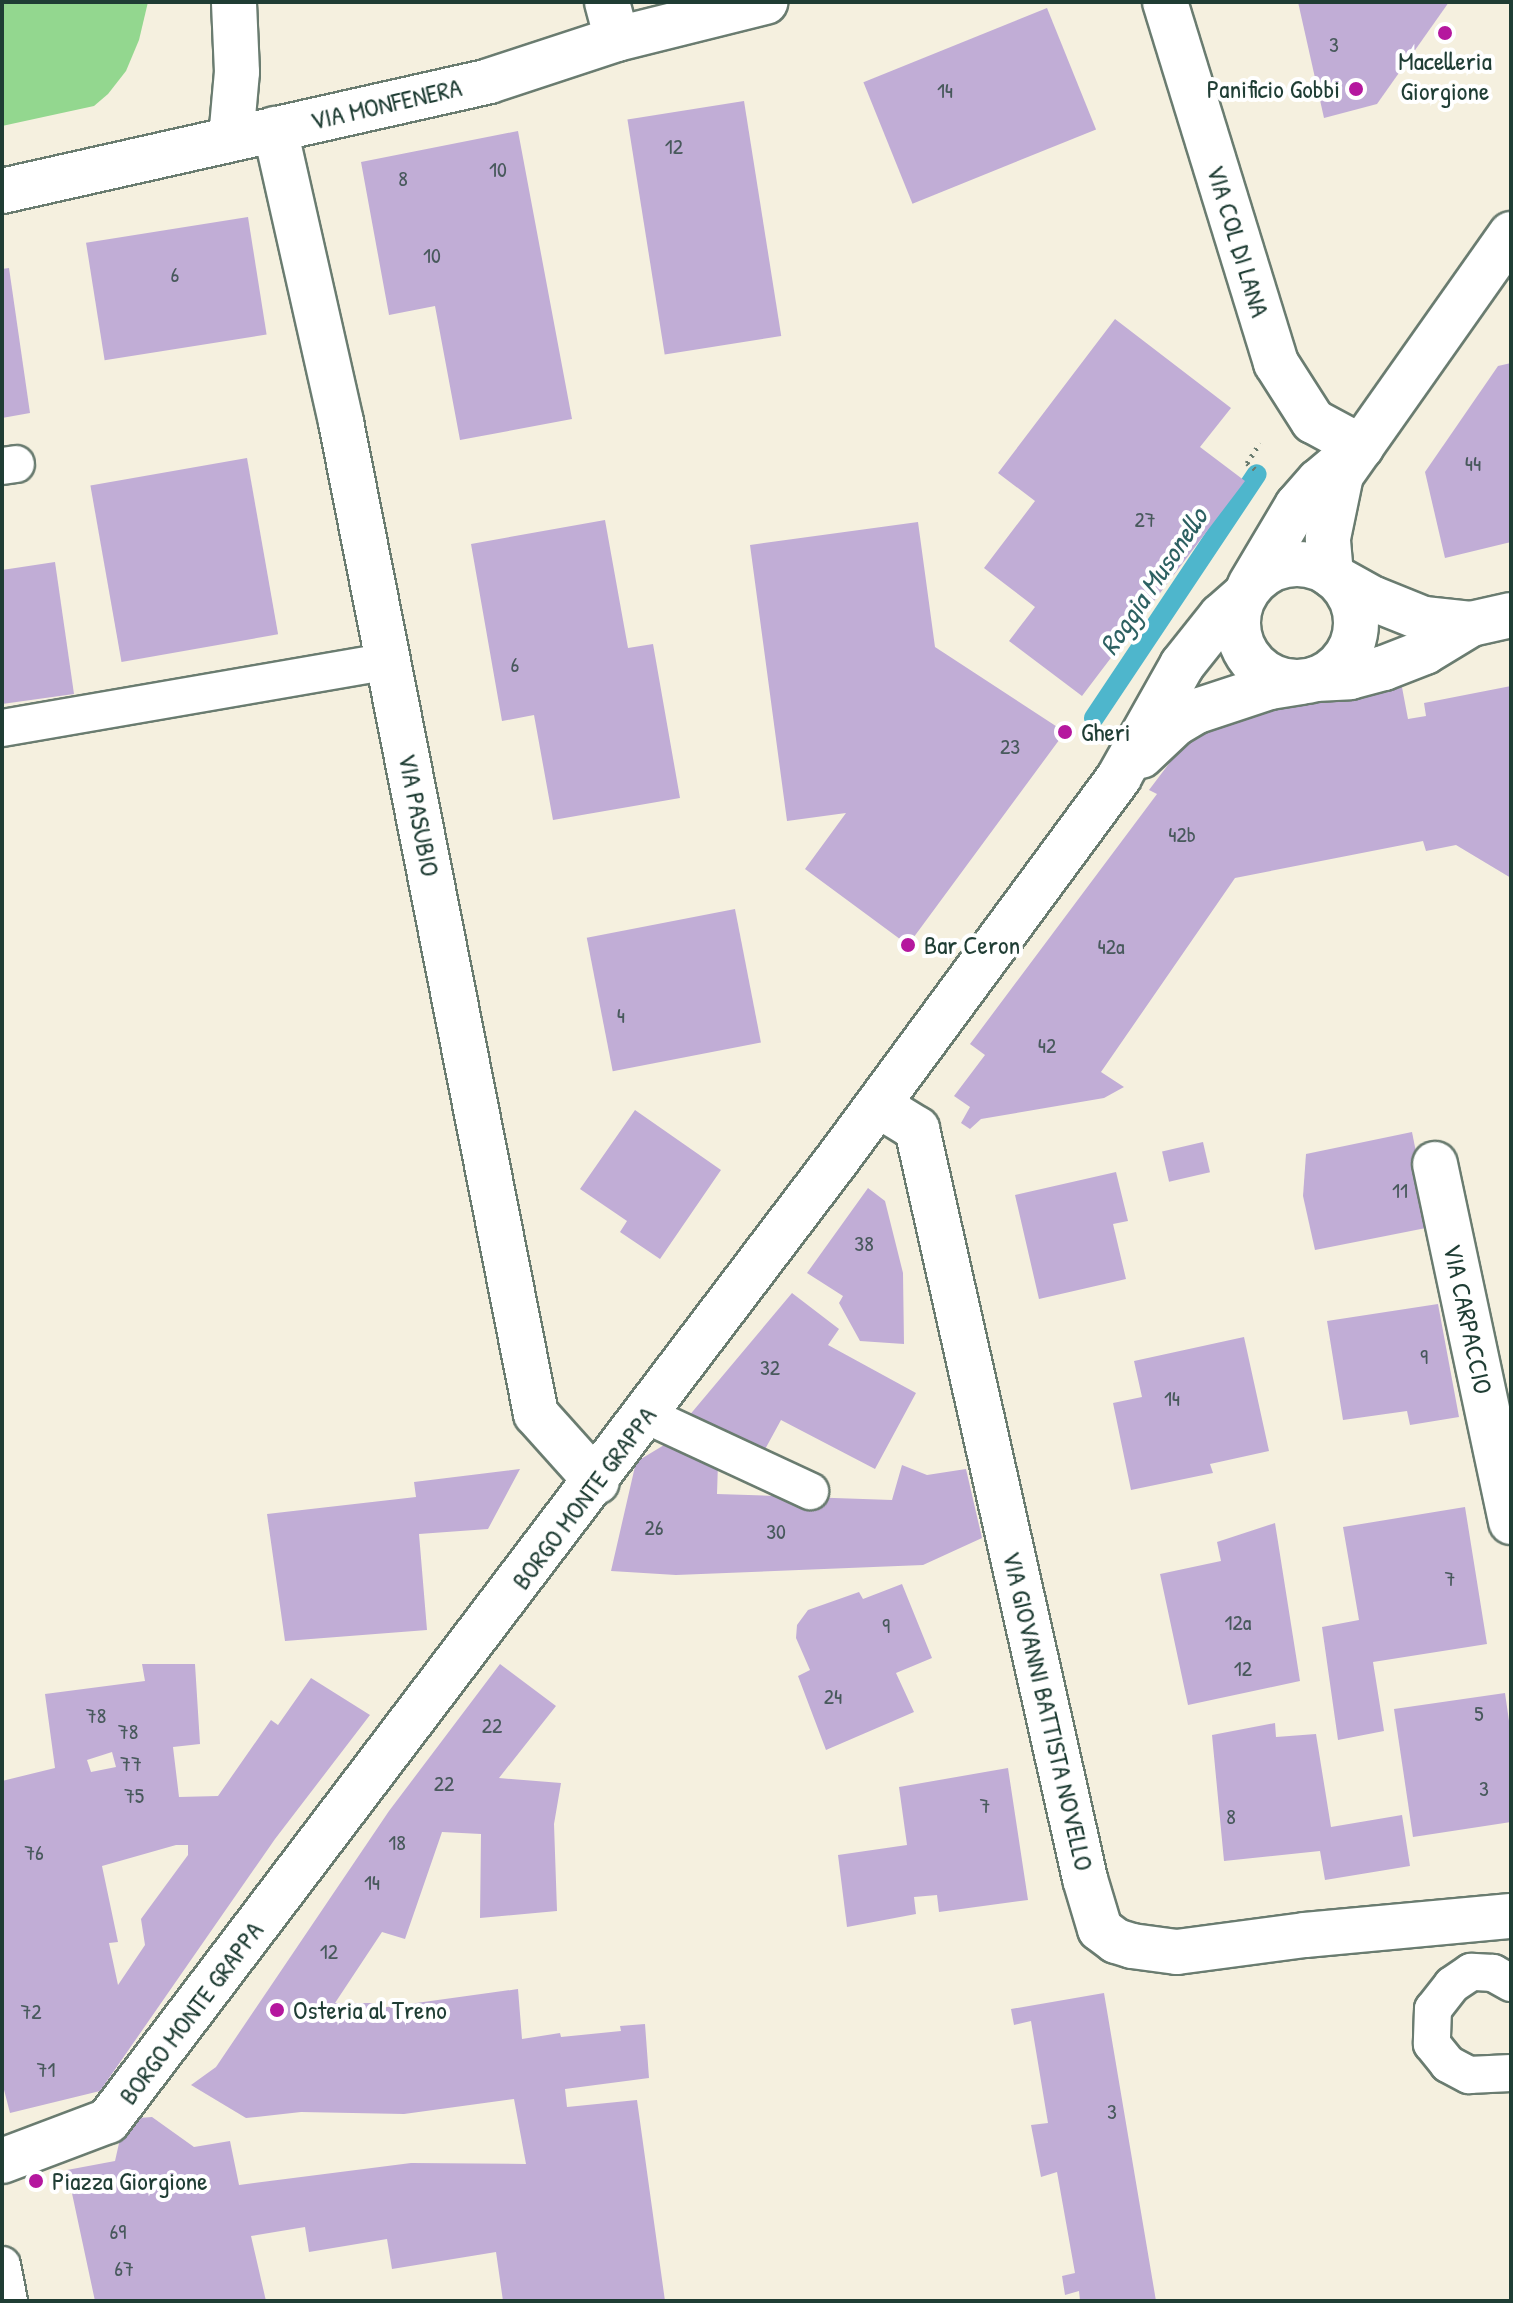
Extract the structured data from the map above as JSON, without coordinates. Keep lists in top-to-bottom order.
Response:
{
  "streets": {
    "street": [
      "VIA MONFENERA",
      "VIA COL DI LANA",
      "VIA PASUBIO",
      "VIA CARPACCIO",
      "BORGO MONTE GRAPPA",
      "VIA GIOVANNI BATTISTA NOVELLO"
    ]
  },
  "crossings": [
    ["VIA MONFENERA", "VIA PASUBIO"],
    ["VIA COL DI LANA", "BORGO MONTE GRAPPA"],
    ["VIA PASUBIO", "BORGO MONTE GRAPPA"],
    ["BORGO MONTE GRAPPA", "VIA GIOVANNI BATTISTA NOVELLO"]
  ],
  "water": ["Roggia Musonello"],
  "places": [
    "Macelleria Giorgione",
    "Panificio Gobbi",
    "Gheri",
    "Bar Ceron",
    "Osteria al Treno",
    "Piazza Giorgione"
  ],
  "house_numbers": [
    "3",
    "14",
    "12",
    "10",
    "8",
    "10",
    "6",
    "44",
    "27",
    "6",
    "23",
    "42b",
    "42a",
    "4",
    "42",
    "11",
    "38",
    "9",
    "32",
    "14",
    "26",
    "30",
    "7",
    "12a",
    "9",
    "12",
    "24",
    "5",
    "78",
    "22",
    "78",
    "77",
    "22",
    "3",
    "75",
    "7",
    "8",
    "18",
    "76",
    "14",
    "12",
    "72",
    "71",
    "3",
    "69",
    "67"
  ]
}
